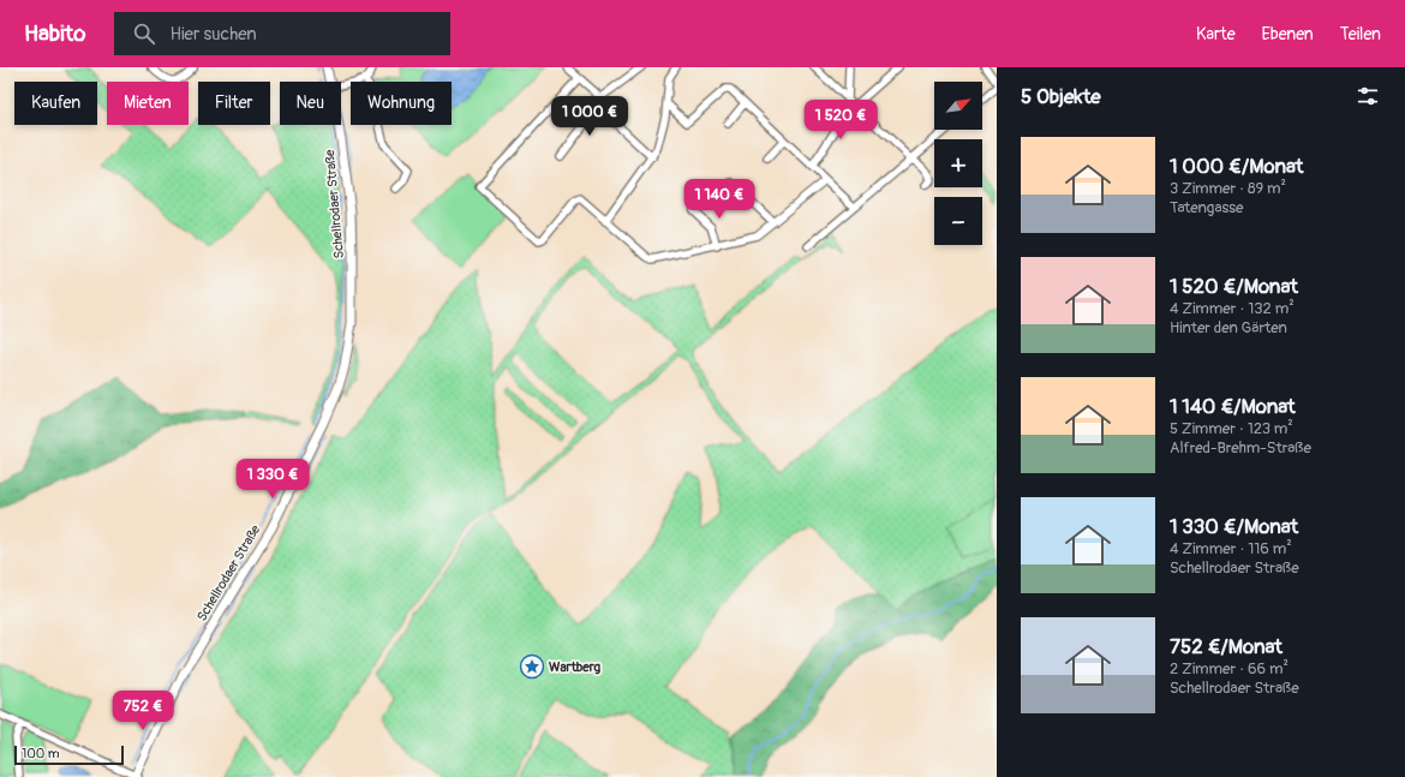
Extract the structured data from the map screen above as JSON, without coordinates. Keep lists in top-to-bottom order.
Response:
{
  "streets": {
    "street": ["Schellrodaer Straße"]
  },
  "places": {
    "place": ["Wartberg"]
  },
  "scale_bar": "100 m",
  "north": "top right",
  "page": {
    "header": "Habito",
    "search": "Hier suchen",
    "nav": ["Karte", "Ebenen", "Teilen"],
    "heading": "5 Objekte",
    "map_buttons": ["+", "−"],
    "chip": [
      "Kaufen",
      "Mieten",
      "Filter",
      "Neu",
      "Wohnung"
    ],
    "price": [
      "1 000 €",
      "1 520 €",
      "1 140 €",
      "1 330 €",
      "752 €"
    ],
    "list": [
      {
        "name": "1 000 €/Monat",
        "note": "3 Zimmer · 89 m² · Tatengasse"
      },
      {
        "name": "1 520 €/Monat",
        "note": "4 Zimmer · 132 m² · Hinter den Gärten"
      },
      {
        "name": "1 140 €/Monat",
        "note": "5 Zimmer · 123 m² · Alfred-Brehm-Straße"
      },
      {
        "name": "1 330 €/Monat",
        "note": "4 Zimmer · 116 m² · Schellrodaer Straße"
      },
      {
        "name": "752 €/Monat",
        "note": "2 Zimmer · 66 m² · Schellrodaer Straße"
      }
    ],
    "scale": "100 m"
  }
}
